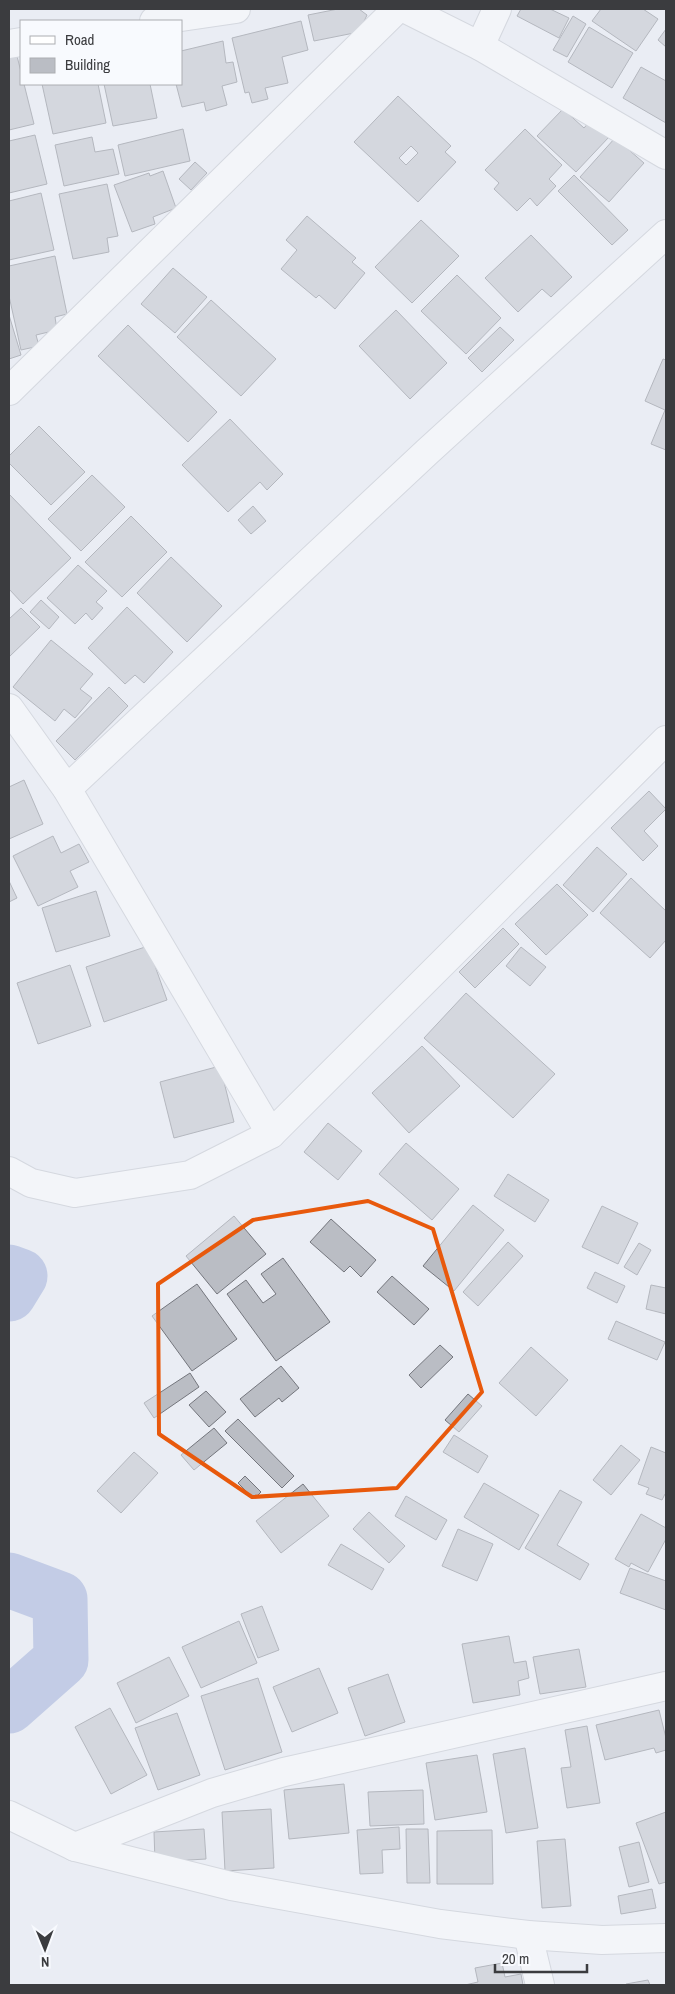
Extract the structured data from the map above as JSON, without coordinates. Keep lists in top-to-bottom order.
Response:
{
  "legend": ["Road", "Building"],
  "scale_bar": "20 m",
  "north": "bottom"
}
